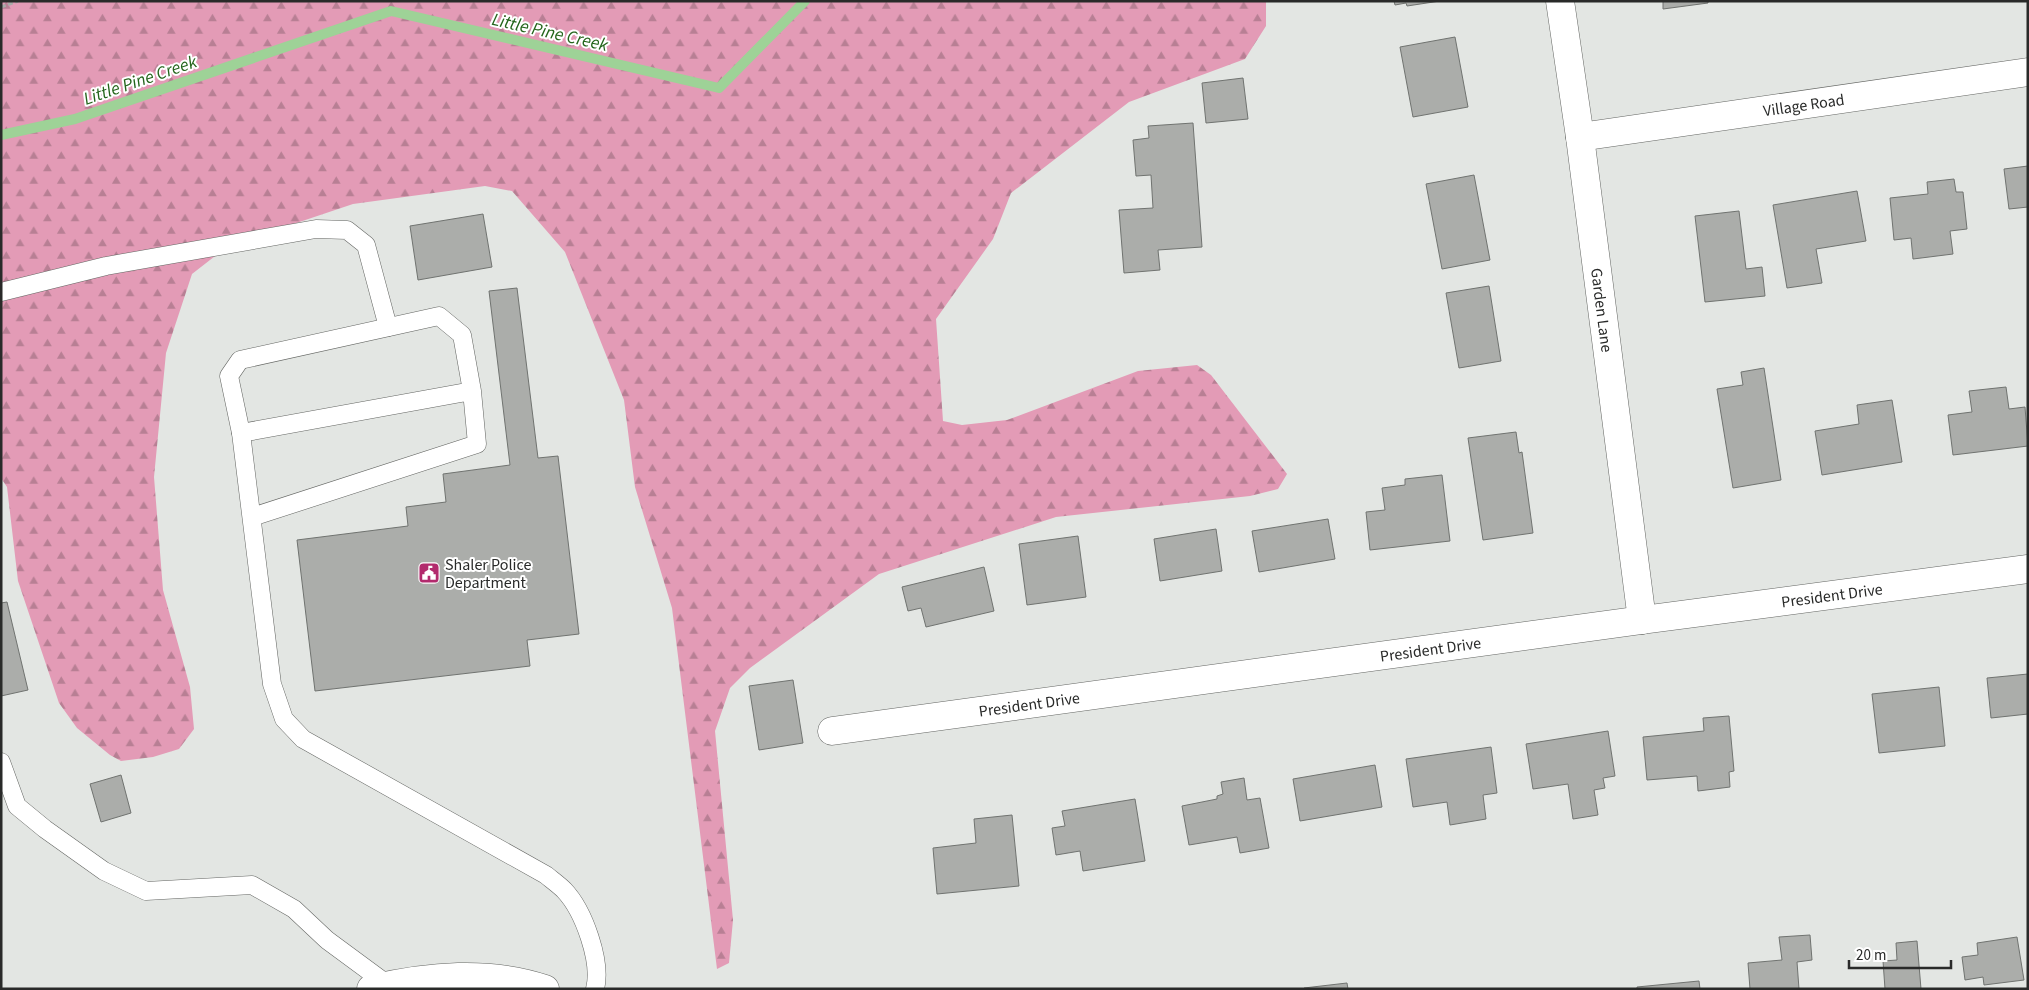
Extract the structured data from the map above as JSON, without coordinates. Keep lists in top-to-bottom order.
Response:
{
  "streets": {
    "street": ["Village Road", "Garden Lane", "President Drive"]
  },
  "crossings": [
    ["Village Road", "Garden Lane"],
    ["Garden Lane", "President Drive"]
  ],
  "water": ["Little Pine Creek"],
  "places": {
    "public building": ["Shaler Police Department"]
  },
  "scale_bar": "20 m"
}
